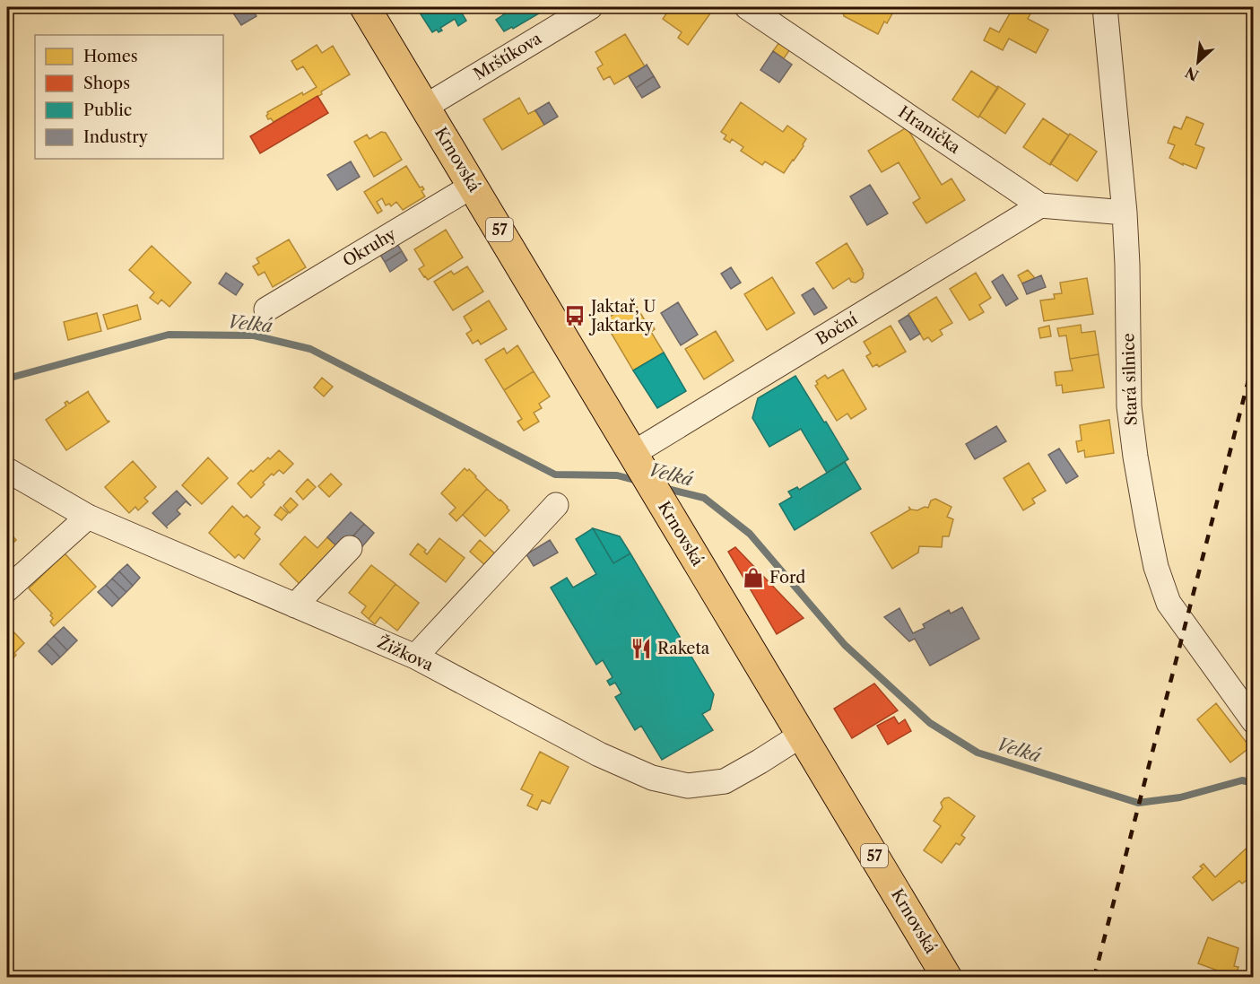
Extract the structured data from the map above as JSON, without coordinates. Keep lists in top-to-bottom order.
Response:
{
  "streets": {
    "main road": ["Krnovská", "57"],
    "street": [
      "Mrštíkova",
      "Hranička",
      "Okruhy",
      "Boční",
      "Stará silnice",
      "Žižkova"
    ]
  },
  "crossings": [
    ["Mrštíkova", "Krnovská"],
    ["Hranička", "Boční"],
    ["Hranička", "Stará silnice"],
    ["Krnovská", "Okruhy"],
    ["Krnovská", "Boční"],
    ["Krnovská", "Žižkova"]
  ],
  "water": ["Velká"],
  "places": {
    "bus stop": ["Jaktař, U Jaktarky"],
    "shop": ["Ford"],
    "restaurant": ["Raketa"]
  },
  "legend": [
    "Homes",
    "Shops",
    "Public",
    "Industry"
  ],
  "north": "bottom left"
}
